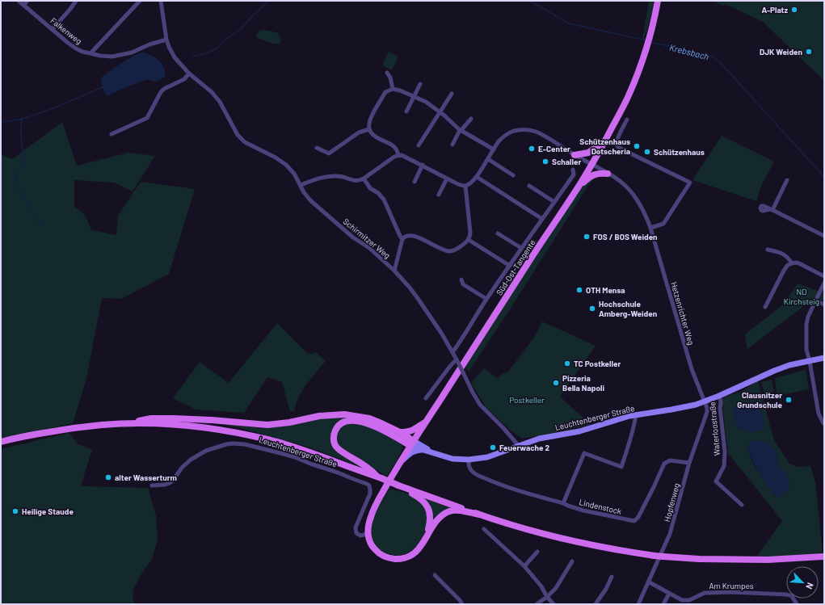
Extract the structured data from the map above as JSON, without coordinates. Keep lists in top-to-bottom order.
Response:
{
  "streets": {
    "main road": ["Süd-Ost-Tangente"],
    "street": [
      "Falkenweg",
      "Schirmitzer Weg",
      "Hetzenrichter Weg",
      "Leuchtenberger Straße",
      "Waterloostraße",
      "Hopfenweg",
      "Lindenstock",
      "Am Krumpes"
    ]
  },
  "crossings": [
    ["Schirmitzer Weg", "Leuchtenberger Straße"],
    ["Süd-Ost-Tangente", "Hetzenrichter Weg"],
    ["Süd-Ost-Tangente", "Leuchtenberger Straße"],
    ["Hetzenrichter Weg", "Leuchtenberger Straße"],
    ["Hetzenrichter Weg", "Hopfenweg"],
    ["Leuchtenberger Straße", "Waterloostraße"],
    ["Leuchtenberger Straße", "Hopfenweg"],
    ["Leuchtenberger Straße", "Lindenstock"],
    ["Hopfenweg", "Lindenstock"],
    ["Hopfenweg", "Am Krumpes"]
  ],
  "water": ["Krebsbach"],
  "parks": ["ND Kirchsteig", "Postkeller"],
  "places": [
    "A-Platz",
    "DJK Weiden",
    "Schützenhaus Dotscheria",
    "E-Center",
    "Schützenhaus",
    "Schaller",
    "FOS / BOS Weiden",
    "OTH Mensa",
    "Hochschule Amberg-Weiden",
    "TC Postkeller",
    "Pizzeria Bella Napoli",
    "Clausnitzer Grundschule",
    "Feuerwache 2",
    "alter Wasserturm",
    "Heilige Staude"
  ],
  "north": "bottom right"
}
